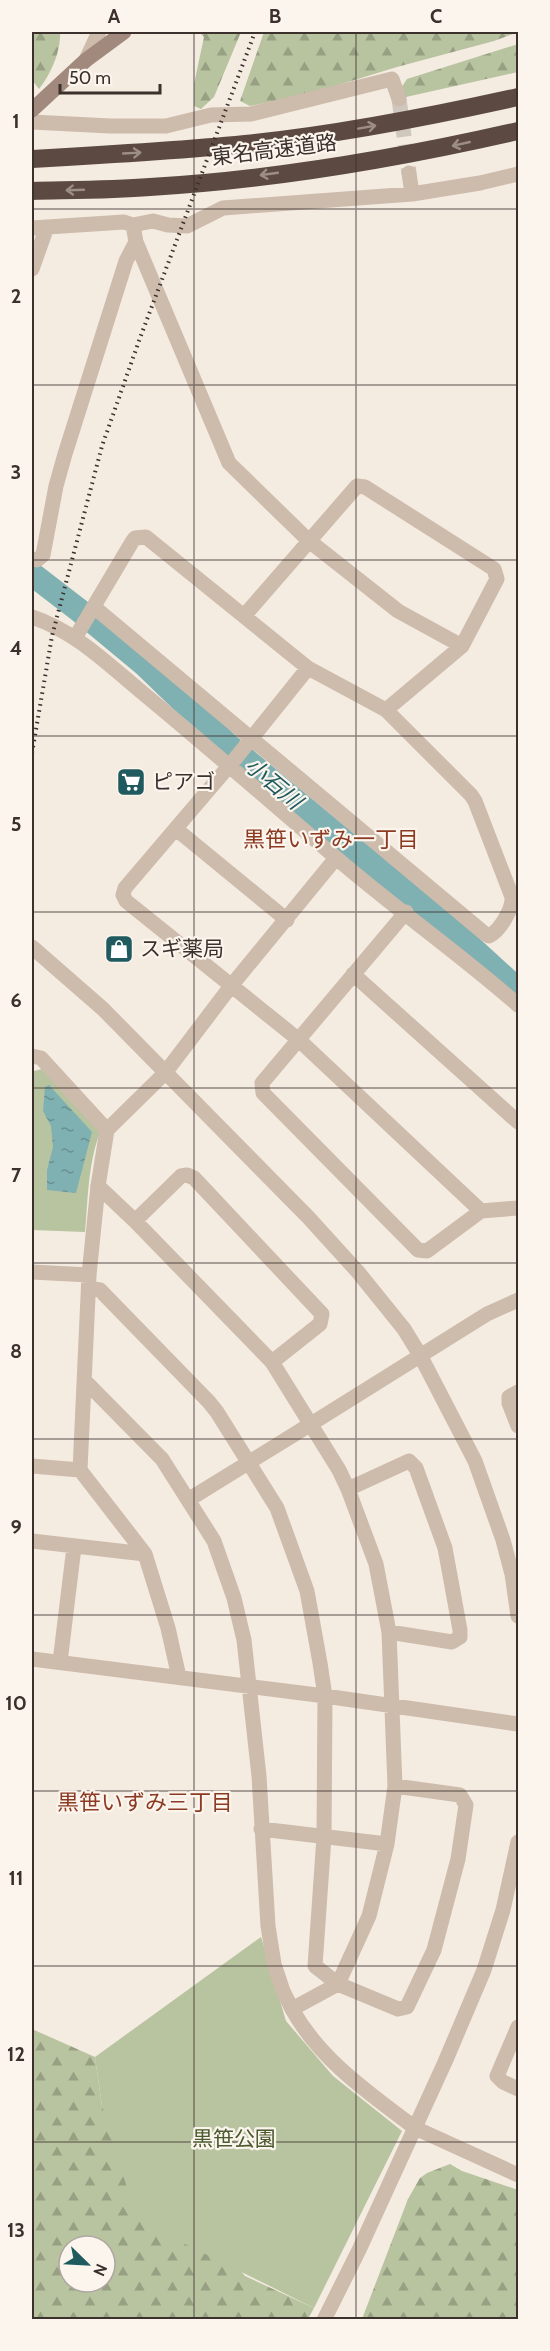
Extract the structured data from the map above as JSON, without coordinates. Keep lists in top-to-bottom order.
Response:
{
  "streets": {
    "highway": ["東名高速道路"]
  },
  "districts": ["黒笹いずみ一丁目", "黒笹いずみ三丁目"],
  "water": ["小石川"],
  "parks": ["黒笹公園"],
  "places": {
    "supermarket": ["ピアゴ"],
    "shop": ["スギ薬局"]
  },
  "scale_bar": "50 m",
  "north": "bottom right",
  "grid": {
    "columns": ["A", "B", "C"],
    "rows": [
      "1",
      "2",
      "3",
      "4",
      "5",
      "6",
      "7",
      "8",
      "9",
      "10",
      "11",
      "12",
      "13"
    ]
  }
}
